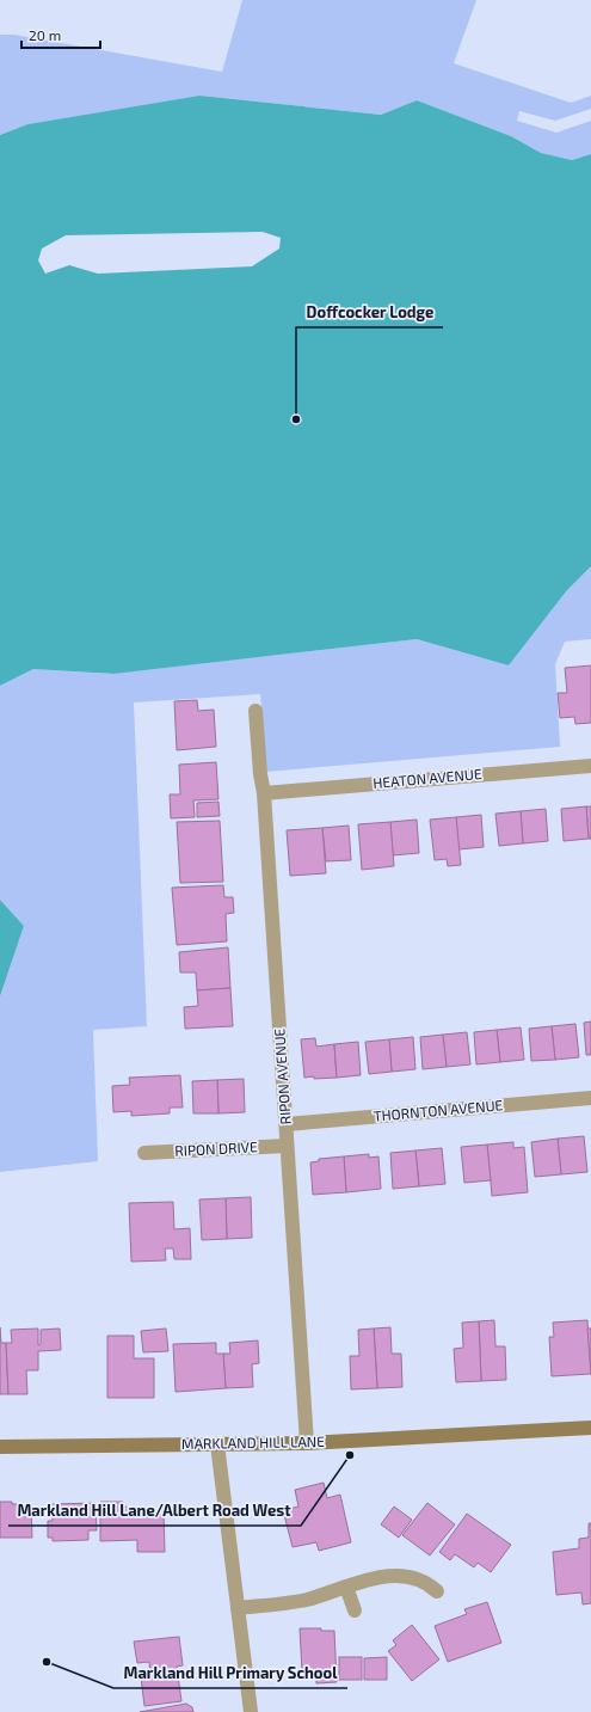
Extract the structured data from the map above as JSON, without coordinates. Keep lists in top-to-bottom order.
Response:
{
  "streets": {
    "street": [
      "HEATON AVENUE",
      "RIPON AVENUE",
      "THORNTON AVENUE",
      "RIPON DRIVE",
      "MARKLAND HILL LANE"
    ]
  },
  "crossings": [
    ["HEATON AVENUE", "RIPON AVENUE"],
    ["RIPON AVENUE", "THORNTON AVENUE"],
    ["RIPON AVENUE", "RIPON DRIVE"],
    ["RIPON AVENUE", "MARKLAND HILL LANE"]
  ],
  "places": ["Doffcocker Lodge", "Markland Hill Lane/Albert Road West", "Markland Hill Primary School"],
  "scale_bar": "20 m"
}
